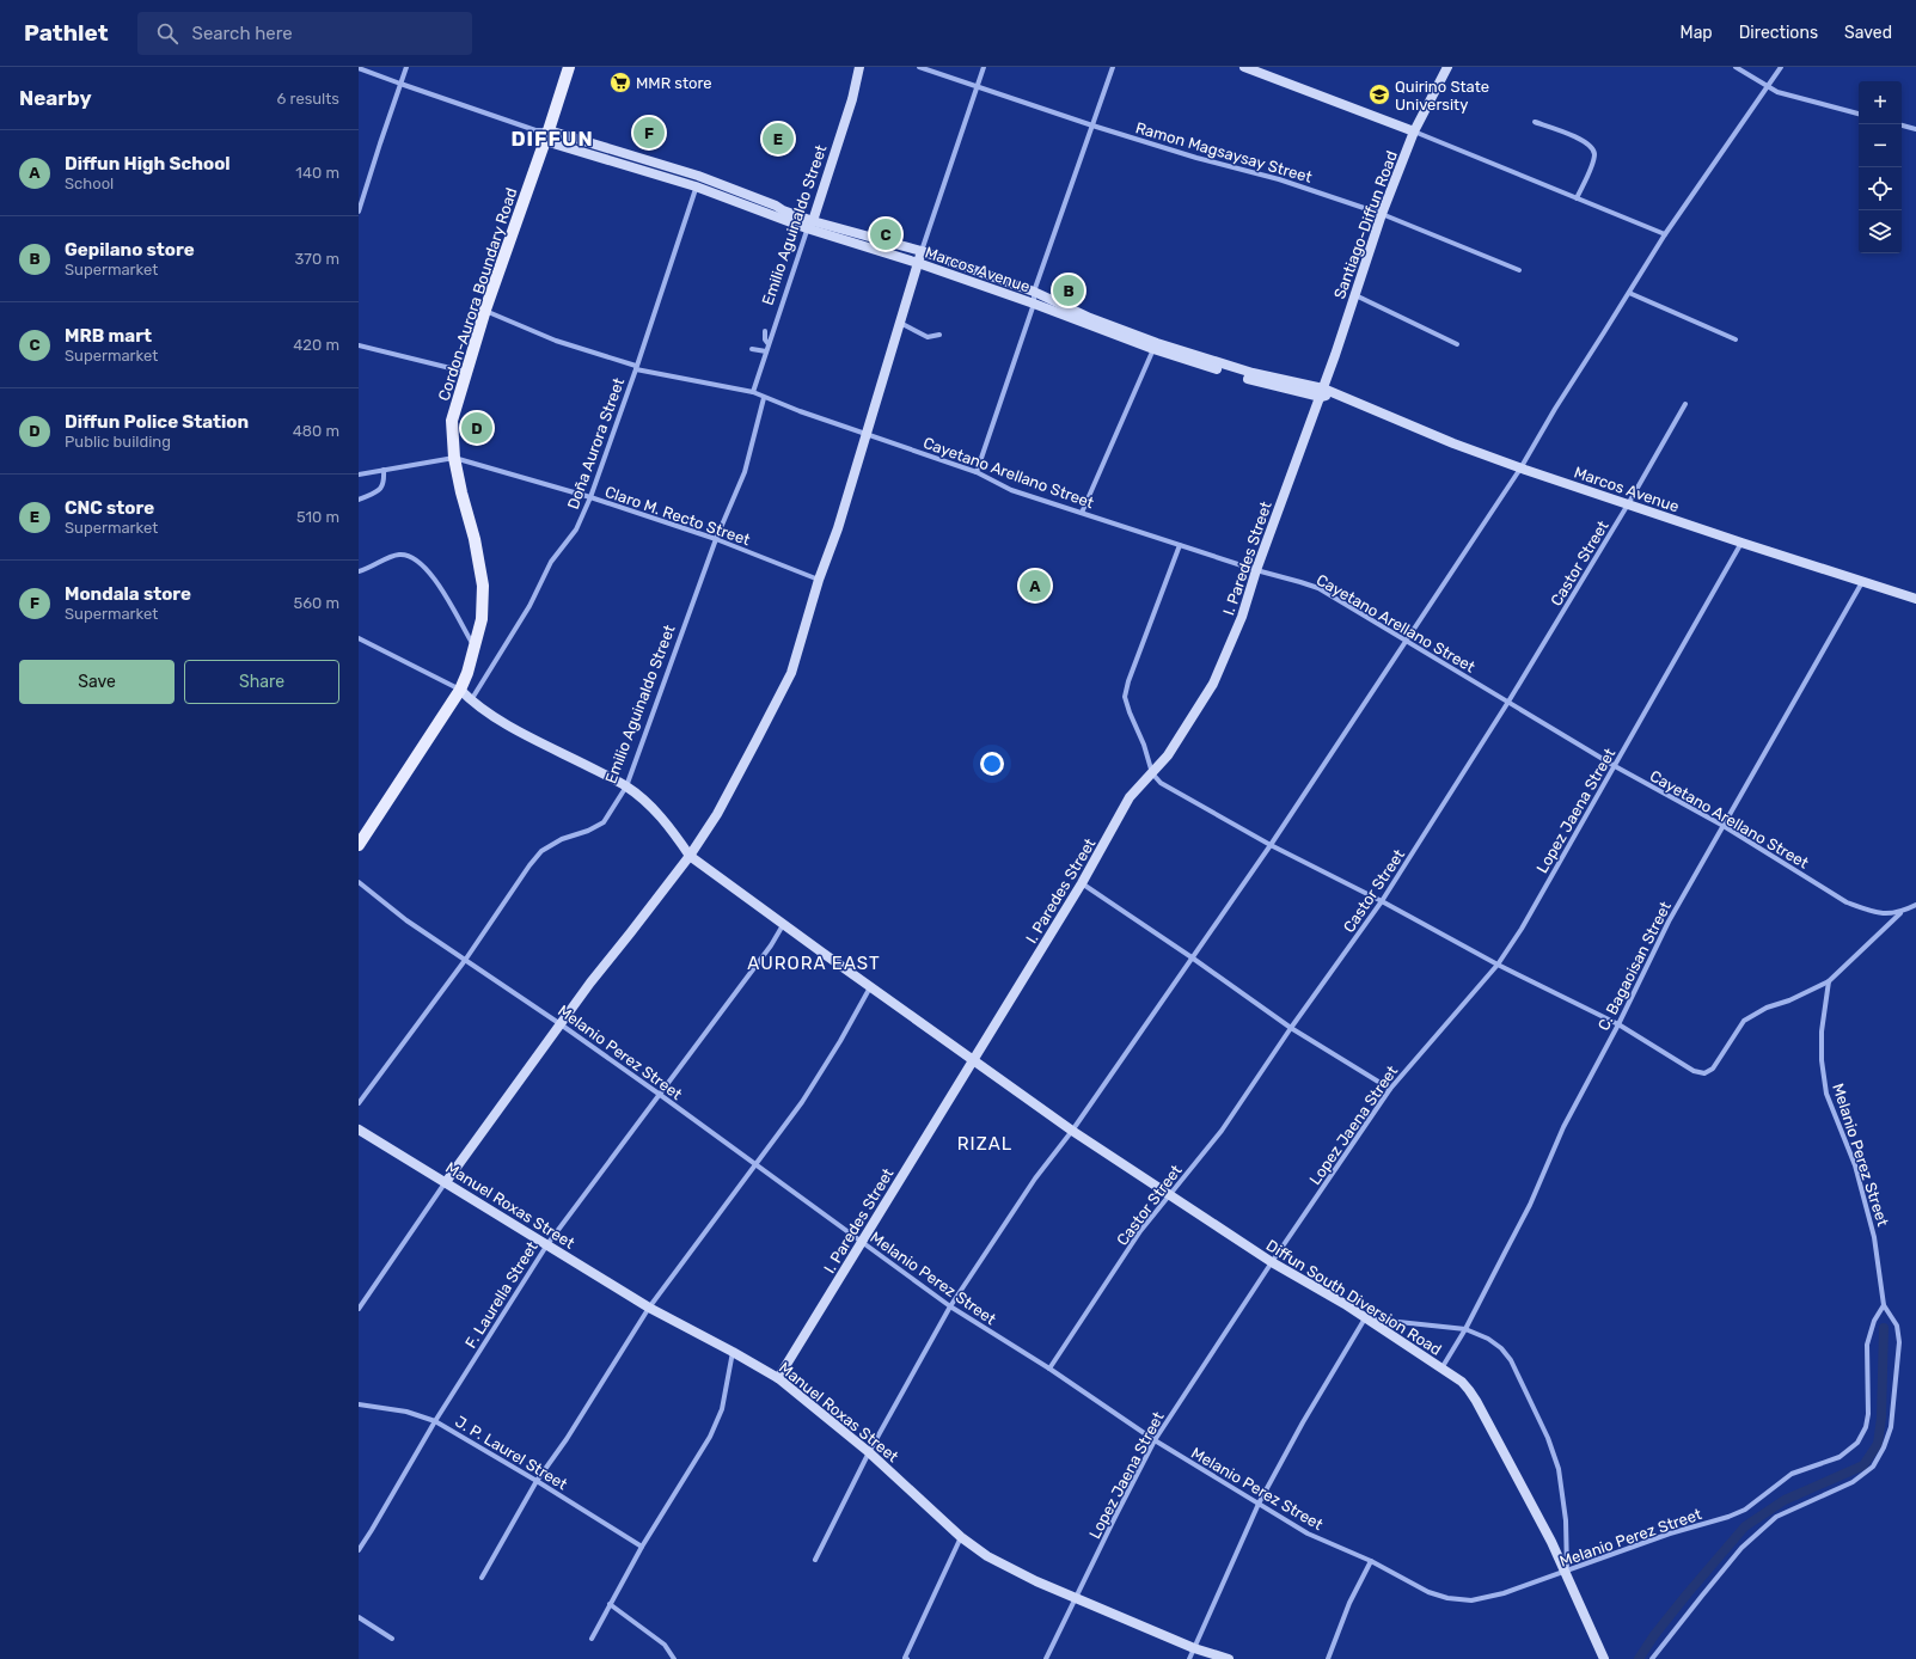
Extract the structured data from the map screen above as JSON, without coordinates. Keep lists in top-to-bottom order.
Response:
{
  "streets": {
    "main road": ["Cordon-Aurora Boundary Road"],
    "street": [
      "Ramon Magsaysay Street",
      "Emilio Aguinaldo Street",
      "Santiago-Diffun Road",
      "Marcos Avenue",
      "Doña Aurora Street",
      "Cayetano Arellano Street",
      "Claro M. Recto Street",
      "I. Paredes Street",
      "Castor Street",
      "Lopez Jaena Street",
      "C. Bagaoisan Street",
      "Melanio Perez Street",
      "Manuel Roxas Street",
      "F. Laurella Street",
      "Diffun South Diversion Road",
      "J. P. Laurel Street"
    ]
  },
  "crossings": [
    ["Ramon Magsaysay Street", "Santiago-Diffun Road"],
    ["Emilio Aguinaldo Street", "Marcos Avenue"],
    ["Emilio Aguinaldo Street", "Cayetano Arellano Street"],
    ["Emilio Aguinaldo Street", "Claro M. Recto Street"],
    ["Emilio Aguinaldo Street", "Melanio Perez Street"],
    ["Emilio Aguinaldo Street", "Diffun South Diversion Road"],
    ["Santiago-Diffun Road", "Marcos Avenue"],
    ["Santiago-Diffun Road", "I. Paredes Street"],
    ["Marcos Avenue", "Cordon-Aurora Boundary Road"],
    ["Marcos Avenue", "Doña Aurora Street"],
    ["Marcos Avenue", "I. Paredes Street"],
    ["Marcos Avenue", "Castor Street"],
    ["Marcos Avenue", "Lopez Jaena Street"],
    ["Marcos Avenue", "C. Bagaoisan Street"],
    ["Cordon-Aurora Boundary Road", "Cayetano Arellano Street"],
    ["Cordon-Aurora Boundary Road", "Claro M. Recto Street"],
    ["Cordon-Aurora Boundary Road", "Diffun South Diversion Road"],
    ["Doña Aurora Street", "Cayetano Arellano Street"],
    ["Doña Aurora Street", "Claro M. Recto Street"],
    ["Doña Aurora Street", "Diffun South Diversion Road"],
    ["Cayetano Arellano Street", "I. Paredes Street"],
    ["Cayetano Arellano Street", "Castor Street"],
    ["Cayetano Arellano Street", "Lopez Jaena Street"],
    ["Cayetano Arellano Street", "C. Bagaoisan Street"],
    ["I. Paredes Street", "Melanio Perez Street"],
    ["I. Paredes Street", "Manuel Roxas Street"],
    ["I. Paredes Street", "Diffun South Diversion Road"],
    ["Castor Street", "Melanio Perez Street"],
    ["Castor Street", "Diffun South Diversion Road"],
    ["Lopez Jaena Street", "Melanio Perez Street"],
    ["Lopez Jaena Street", "Manuel Roxas Street"],
    ["Lopez Jaena Street", "Diffun South Diversion Road"],
    ["C. Bagaoisan Street", "Diffun South Diversion Road"],
    ["Melanio Perez Street", "F. Laurella Street"],
    ["Melanio Perez Street", "Diffun South Diversion Road"],
    ["Manuel Roxas Street", "F. Laurella Street"],
    ["F. Laurella Street", "Diffun South Diversion Road"],
    ["F. Laurella Street", "J. P. Laurel Street"]
  ],
  "districts": ["DIFFUN", "AURORA EAST", "RIZAL"],
  "places": {
    "supermarket": ["MMR store"],
    "school or university": ["Quirino State University"]
  },
  "page": {
    "header": "Pathlet",
    "search": "Search here",
    "nav": ["Map", "Directions", "Saved"],
    "heading": ["Nearby", "6 results"],
    "map_buttons": ["+", "−"],
    "pins": [
      "F",
      "E",
      "C",
      "B",
      "D",
      "A"
    ],
    "list": [
      {
        "mark": "A",
        "name": "Diffun High School",
        "note": "School",
        "value": "140 m"
      },
      {
        "mark": "B",
        "name": "Gepilano store",
        "note": "Supermarket",
        "value": "370 m"
      },
      {
        "mark": "C",
        "name": "MRB mart",
        "note": "Supermarket",
        "value": "420 m"
      },
      {
        "mark": "D",
        "name": "Diffun Police Station",
        "note": "Public building",
        "value": "480 m"
      },
      {
        "mark": "E",
        "name": "CNC store",
        "note": "Supermarket",
        "value": "510 m"
      },
      {
        "mark": "F",
        "name": "Mondala store",
        "note": "Supermarket",
        "value": "560 m"
      }
    ],
    "buttons": ["Save", "Share"]
  }
}
